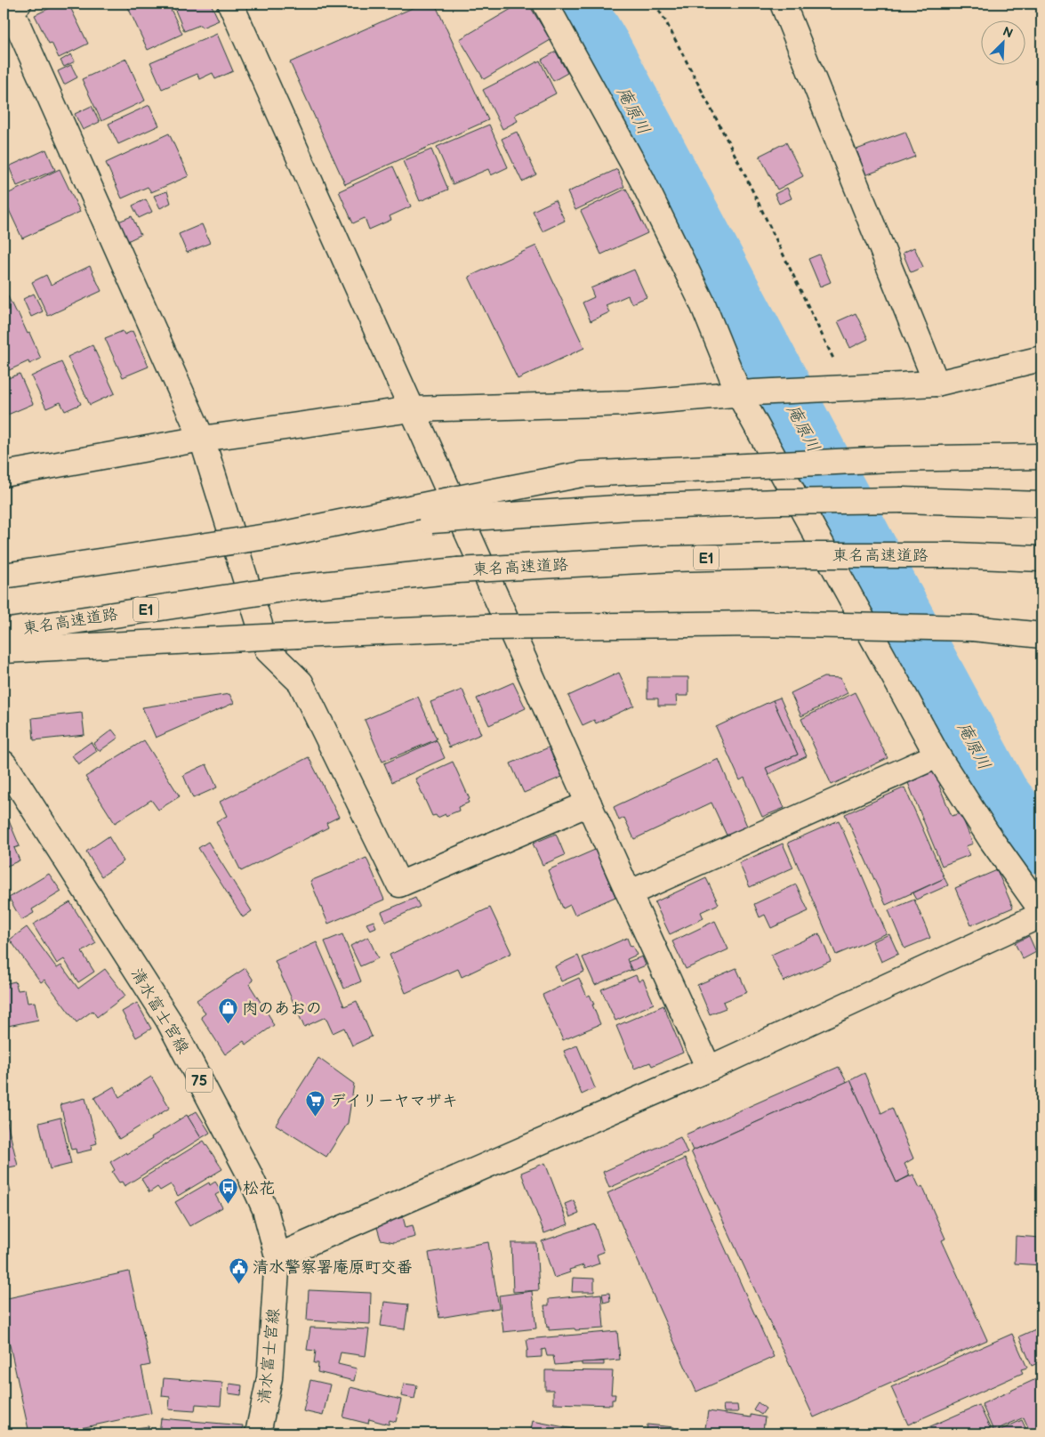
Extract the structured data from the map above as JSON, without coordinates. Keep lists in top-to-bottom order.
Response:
{
  "streets": {
    "main road": [
      "東名高速道路",
      "E1",
      "清水富士宮線",
      "75"
    ]
  },
  "water": ["庵原川"],
  "places": {
    "shop": ["肉のあおの"],
    "supermarket": ["デイリーヤマザキ"],
    "bus stop": ["松花"],
    "public building": ["清水警察署庵原町交番"]
  },
  "north": "top right"
}
